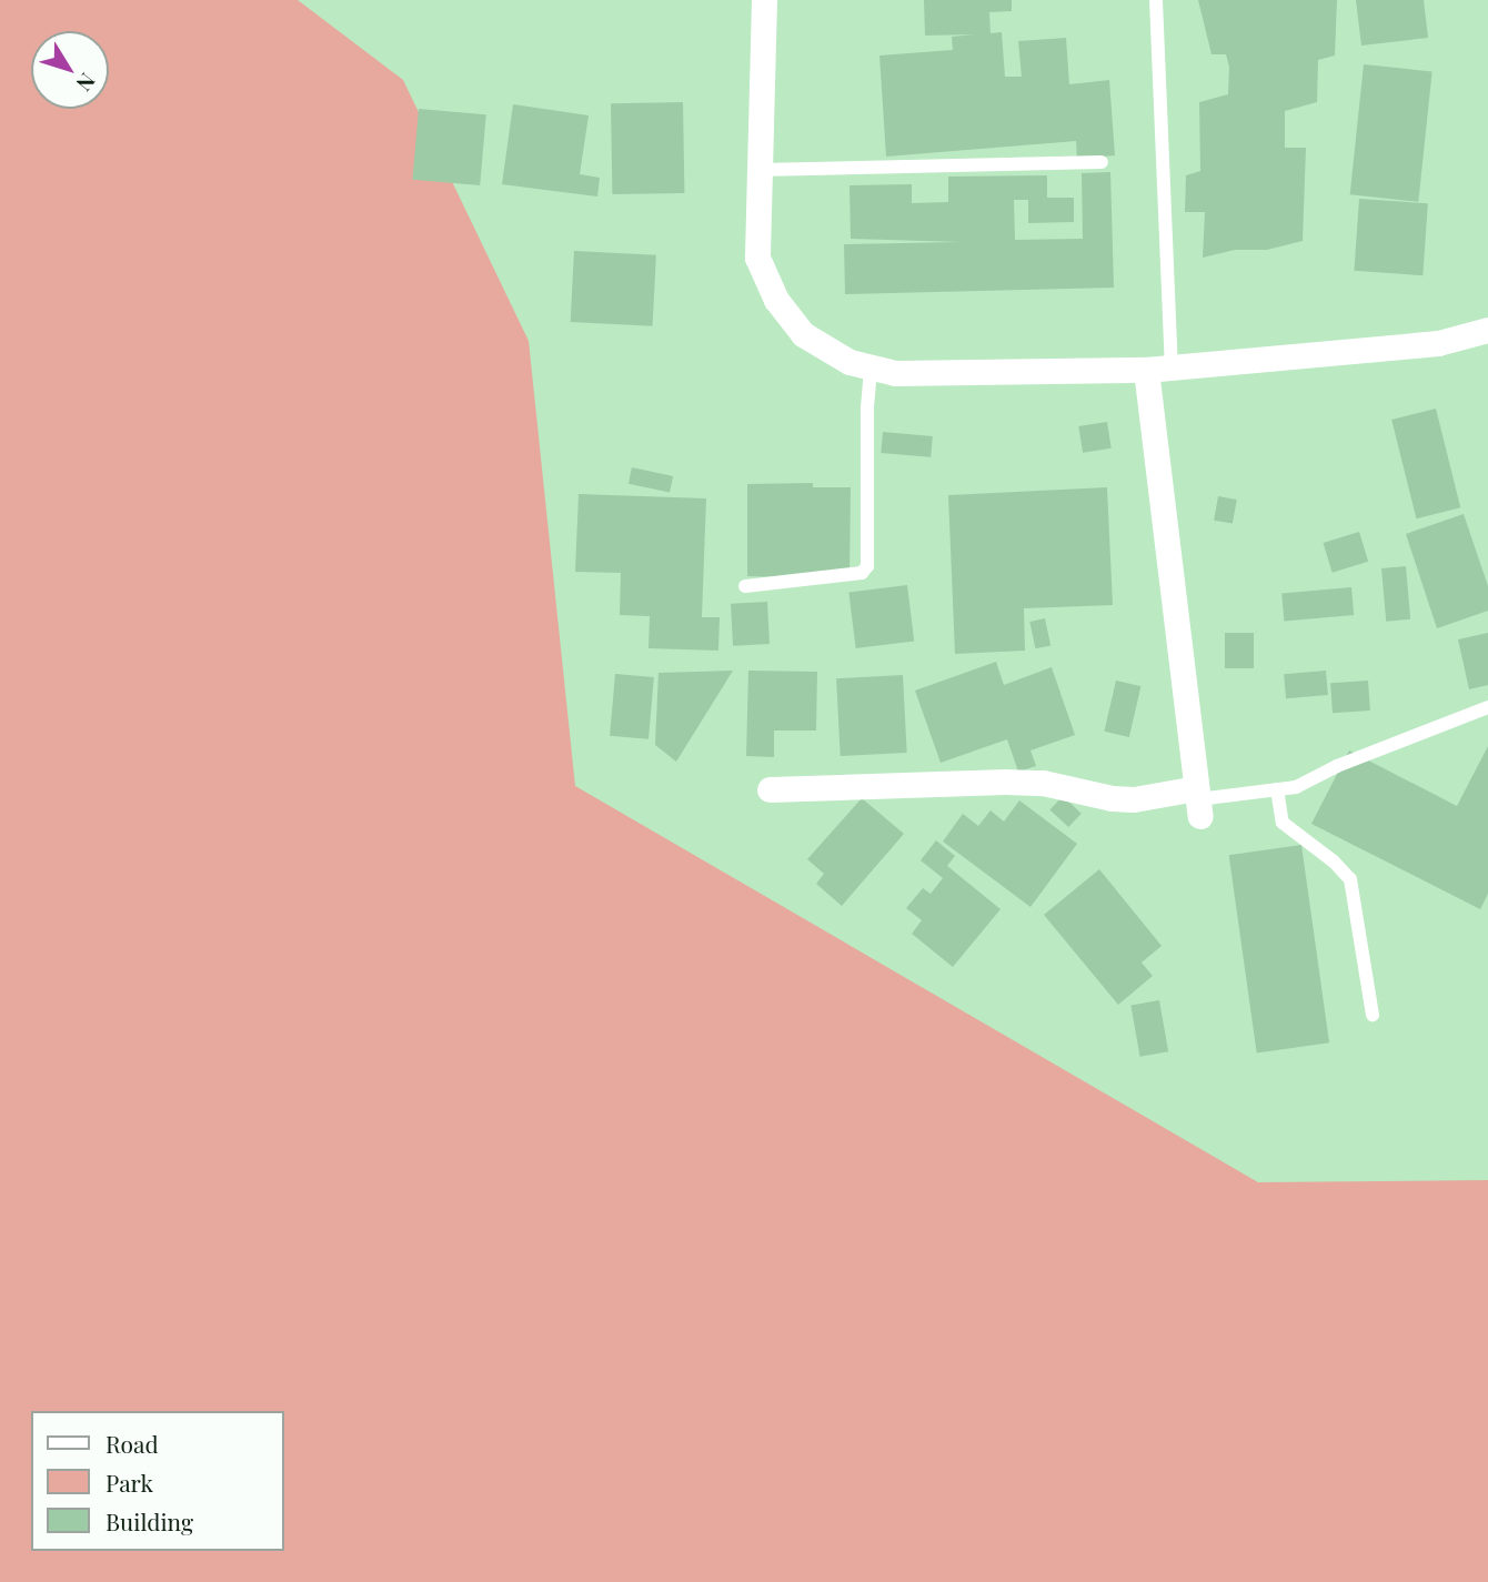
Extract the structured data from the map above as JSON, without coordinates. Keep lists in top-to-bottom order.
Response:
{
  "legend": ["Road", "Park", "Building"],
  "north": "bottom right"
}
